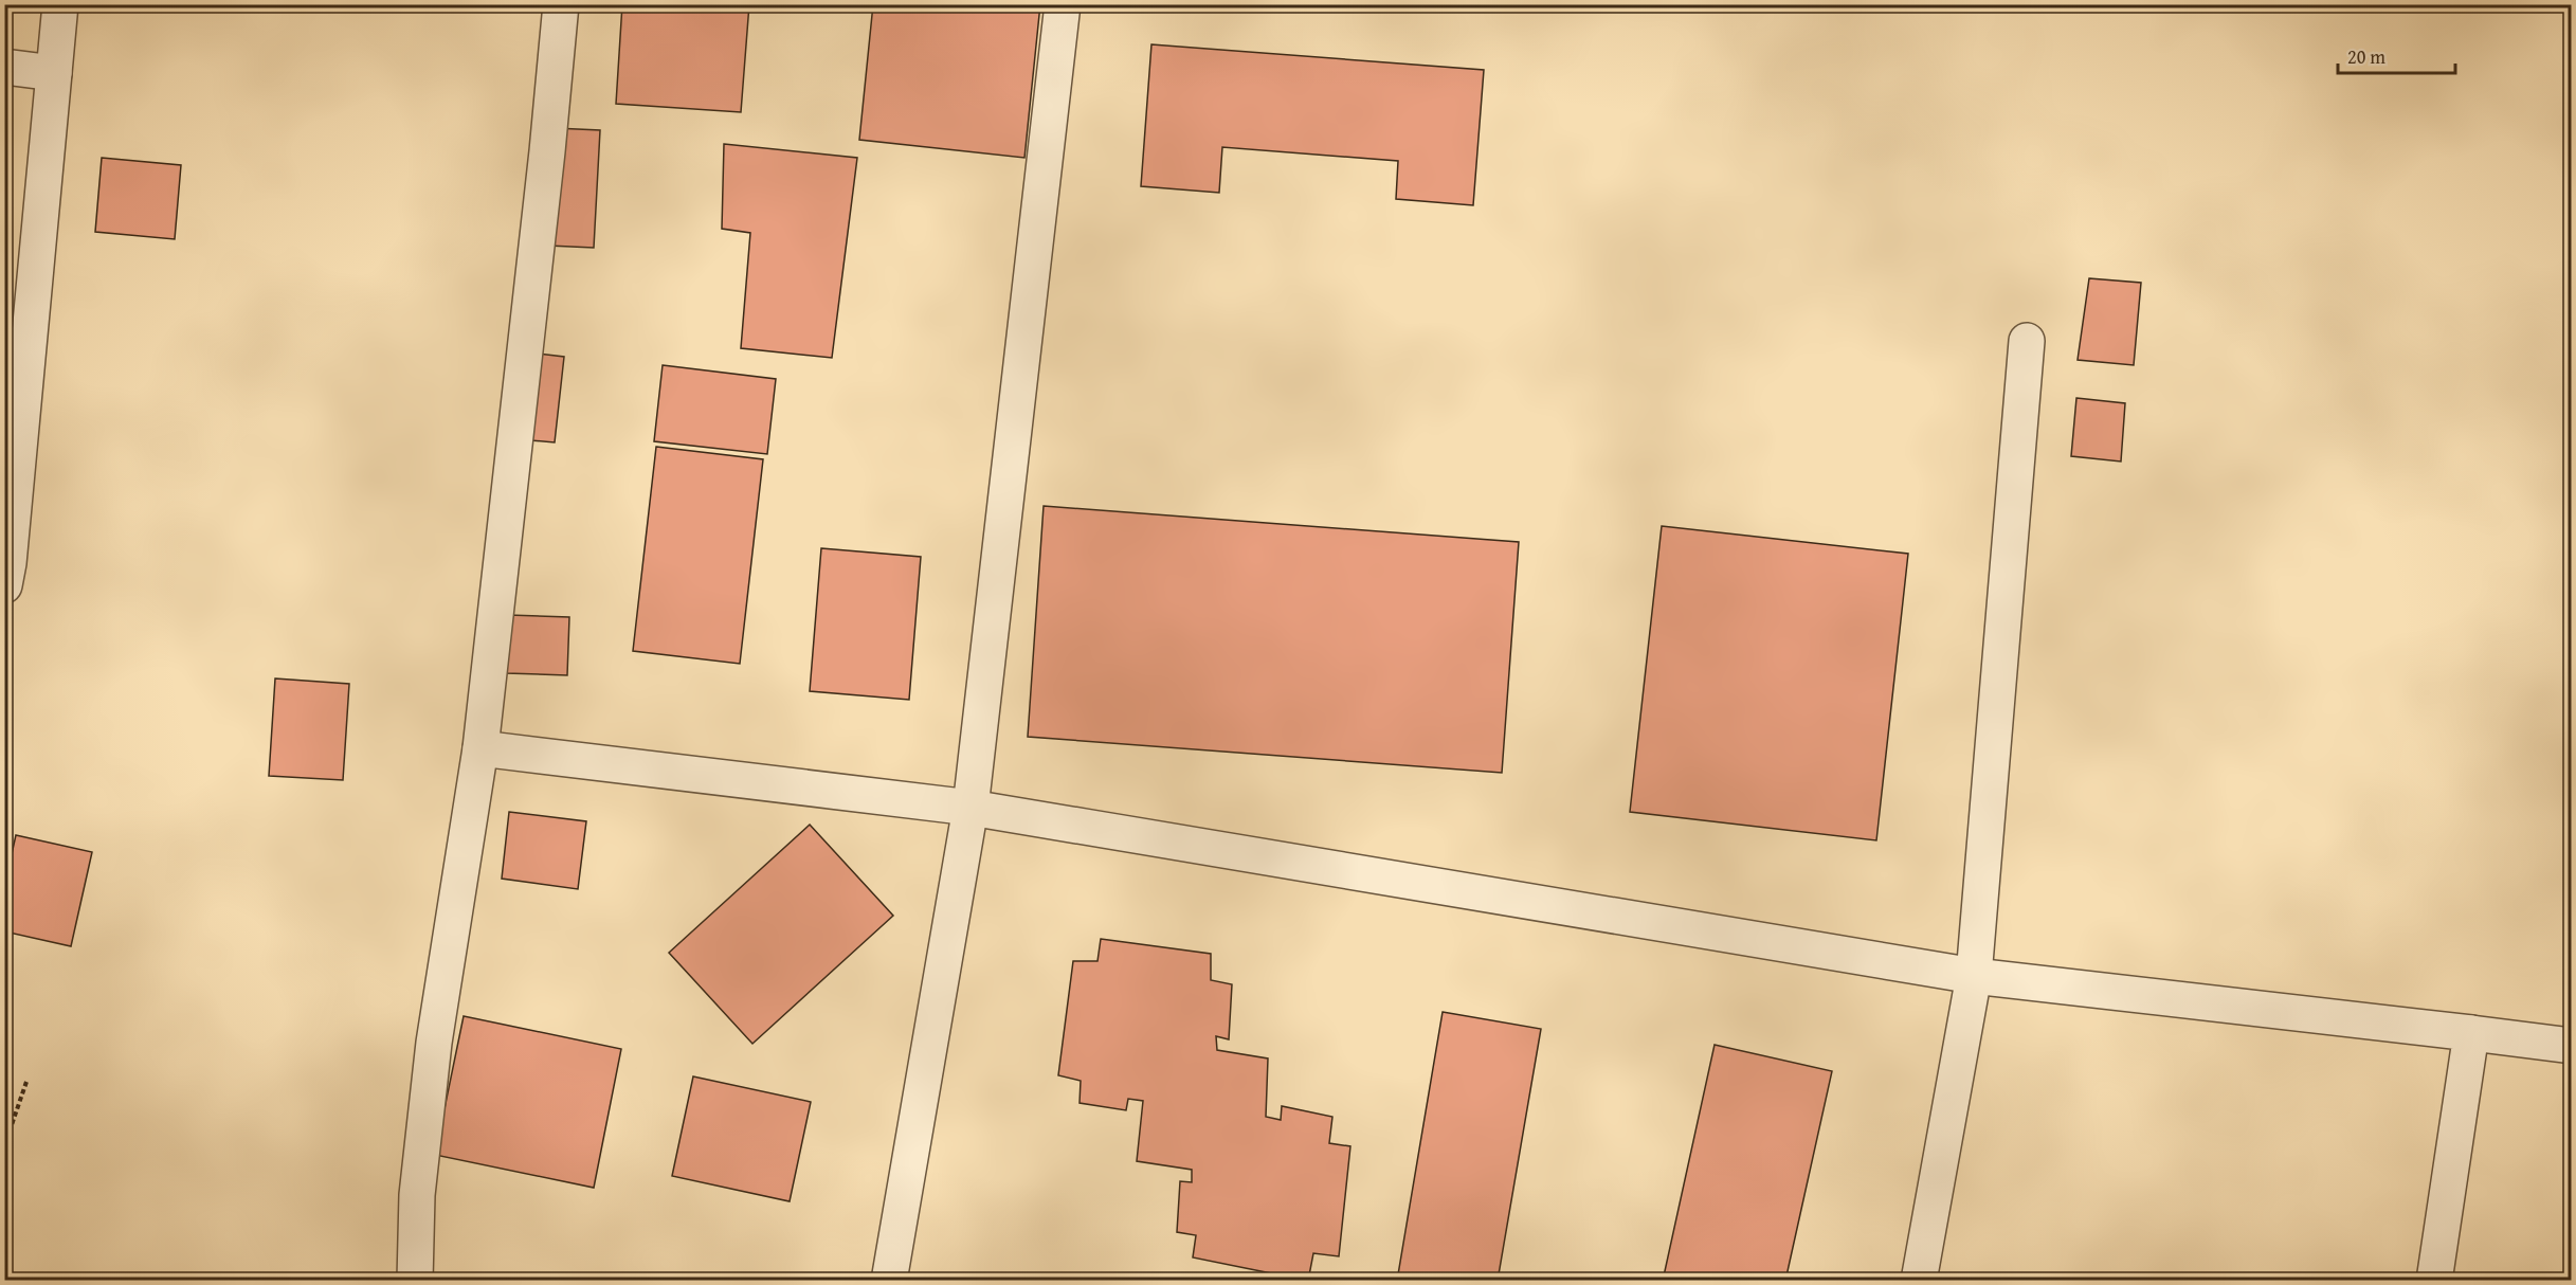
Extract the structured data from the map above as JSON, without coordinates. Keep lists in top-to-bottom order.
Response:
{
  "scale_bar": "20 m"
}
